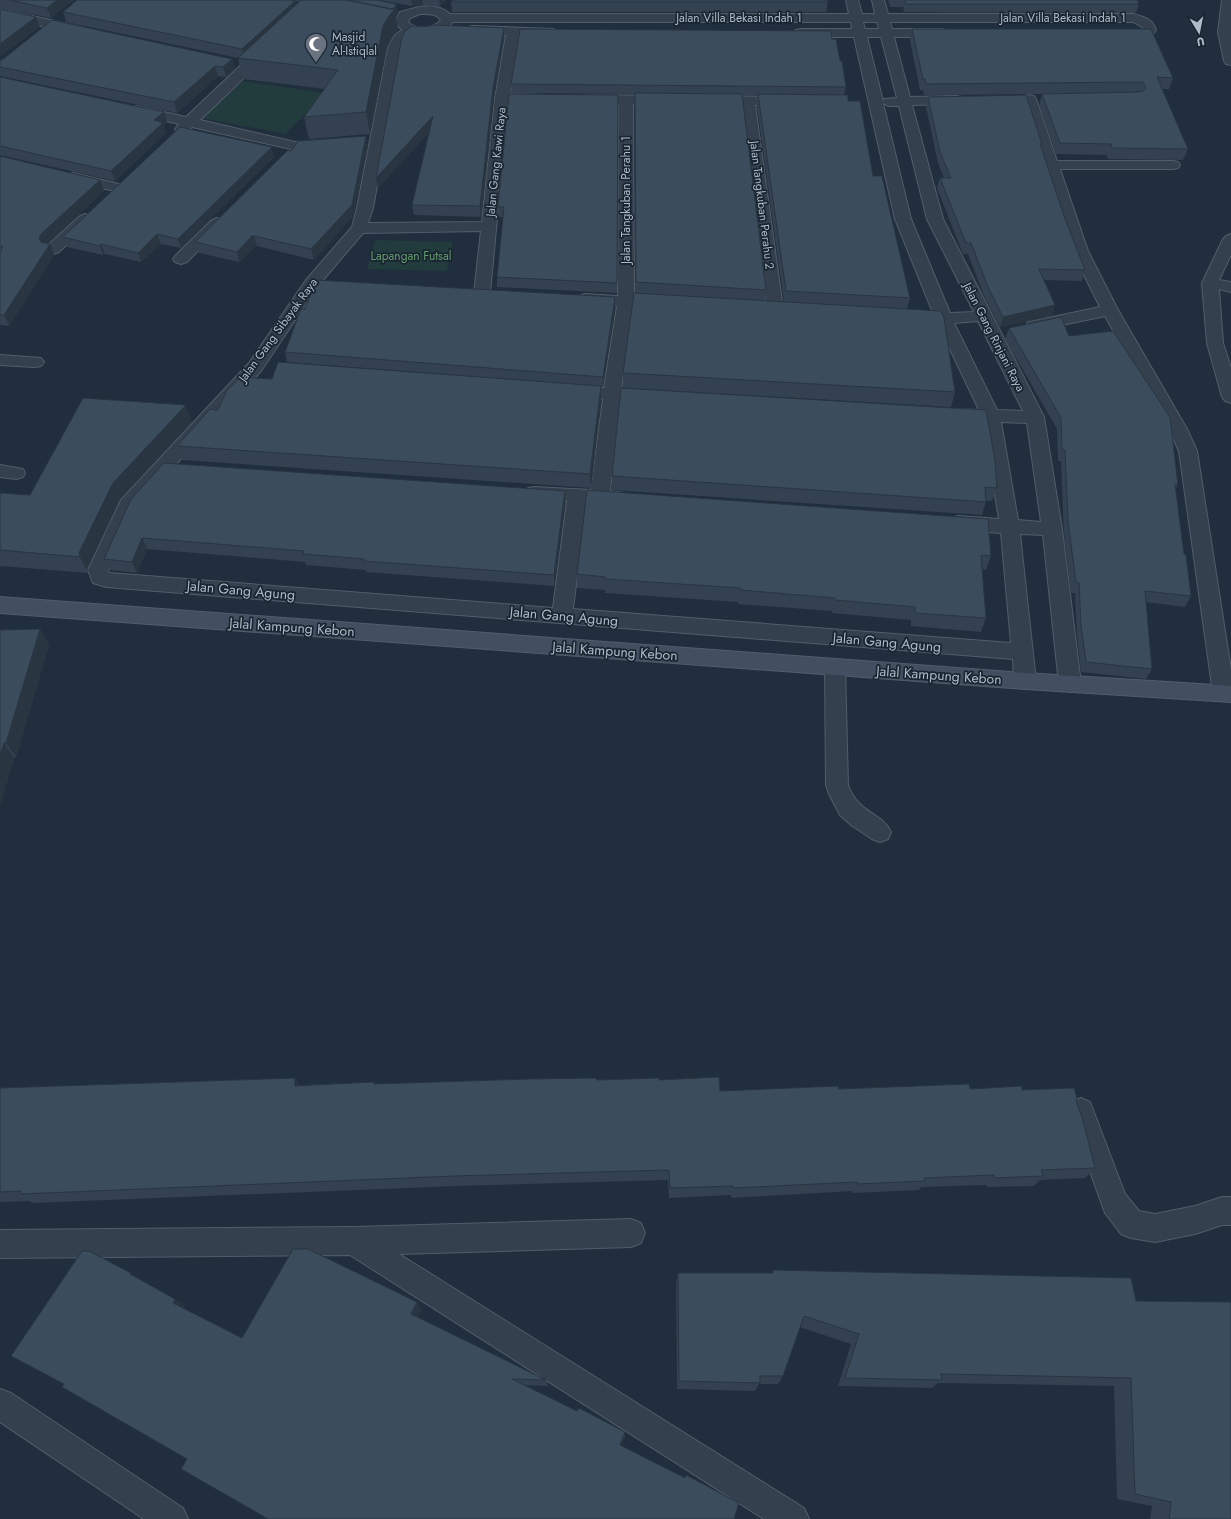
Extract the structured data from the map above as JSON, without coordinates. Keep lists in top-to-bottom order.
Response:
{
  "streets": {
    "street": [
      "Jalan Villa Bekasi Indah 1",
      "Jalan Gang Kawi Raya",
      "Jalan Tangkuban Perahu 1",
      "Jalan Tangkuban Perahu 2",
      "Jalan Gang Sibayak Raya",
      "Jalan Gang Rinjani Raya",
      "Jalan Gang Agung",
      "Jalal Kampung Kebon"
    ]
  },
  "crossings": [
    ["Jalan Villa Bekasi Indah 1", "Jalan Gang Sibayak Raya"],
    ["Jalan Villa Bekasi Indah 1", "Jalan Gang Rinjani Raya"],
    ["Jalan Gang Sibayak Raya", "Jalan Gang Agung"],
    ["Jalan Gang Rinjani Raya", "Jalan Gang Agung"],
    ["Jalan Gang Rinjani Raya", "Jalal Kampung Kebon"]
  ],
  "parks": ["Lapangan Futsal"],
  "places": {
    "mosque": ["Masjid Al-Istiqlal"]
  },
  "north": "bottom"
}
